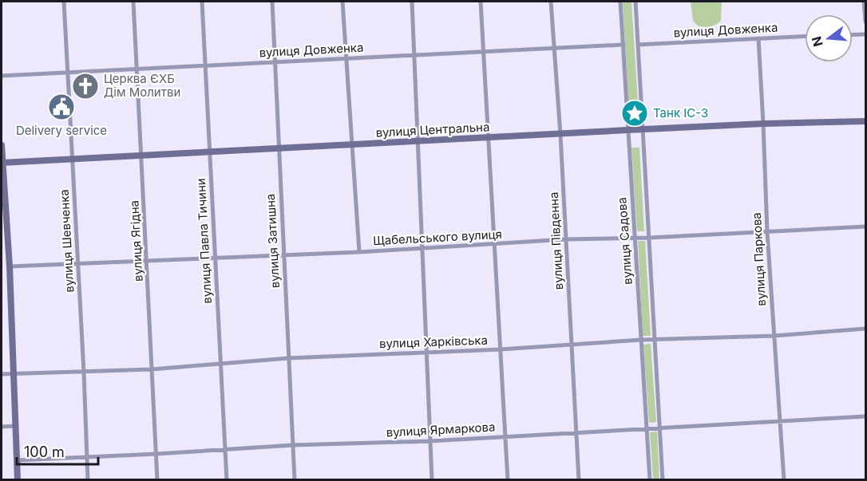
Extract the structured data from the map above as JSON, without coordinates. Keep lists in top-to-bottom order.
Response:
{
  "streets": {
    "main road": ["вулиця Центральна"],
    "street": [
      "вулиця Довженка",
      "Щабельського вулиця",
      "вулиця Шевченка",
      "вулиця Ягідна",
      "вулиця Павла Тичини",
      "вулиця Затишна",
      "вулиця Південна",
      "вулиця Садова",
      "вулиця Паркова",
      "вулиця Харківська",
      "вулиця Ярмаркова"
    ]
  },
  "crossings": [
    ["вулиця Довженка", "вулиця Шевченка"],
    ["вулиця Довженка", "вулиця Ягідна"],
    ["вулиця Довженка", "вулиця Павла Тичини"],
    ["вулиця Довженка", "вулиця Затишна"],
    ["вулиця Довженка", "вулиця Південна"],
    ["вулиця Довженка", "вулиця Садова"],
    ["вулиця Довженка", "вулиця Паркова"],
    ["вулиця Центральна", "вулиця Шевченка"],
    ["вулиця Центральна", "вулиця Ягідна"],
    ["вулиця Центральна", "вулиця Павла Тичини"],
    ["вулиця Центральна", "вулиця Затишна"],
    ["вулиця Центральна", "вулиця Південна"],
    ["вулиця Центральна", "вулиця Садова"],
    ["вулиця Центральна", "вулиця Паркова"],
    ["Щабельського вулиця", "вулиця Шевченка"],
    ["Щабельського вулиця", "вулиця Ягідна"],
    ["Щабельського вулиця", "вулиця Павла Тичини"],
    ["Щабельського вулиця", "вулиця Затишна"],
    ["Щабельського вулиця", "вулиця Південна"],
    ["Щабельського вулиця", "вулиця Садова"],
    ["Щабельського вулиця", "вулиця Паркова"],
    ["вулиця Шевченка", "вулиця Харківська"],
    ["вулиця Шевченка", "вулиця Ярмаркова"],
    ["вулиця Ягідна", "вулиця Харківська"],
    ["вулиця Ягідна", "вулиця Ярмаркова"],
    ["вулиця Павла Тичини", "вулиця Харківська"],
    ["вулиця Павла Тичини", "вулиця Ярмаркова"],
    ["вулиця Затишна", "вулиця Харківська"],
    ["вулиця Затишна", "вулиця Ярмаркова"],
    ["вулиця Південна", "вулиця Харківська"],
    ["вулиця Південна", "вулиця Ярмаркова"],
    ["вулиця Садова", "вулиця Харківська"],
    ["вулиця Садова", "вулиця Ярмаркова"],
    ["вулиця Паркова", "вулиця Харківська"],
    ["вулиця Паркова", "вулиця Ярмаркова"]
  ],
  "places": {
    "church": ["Церква ЄХБ Дім Молитви"],
    "public building": ["Delivery service"],
    "place": ["Танк ІС-3"]
  },
  "scale_bar": "100 m",
  "north": "left"
}
